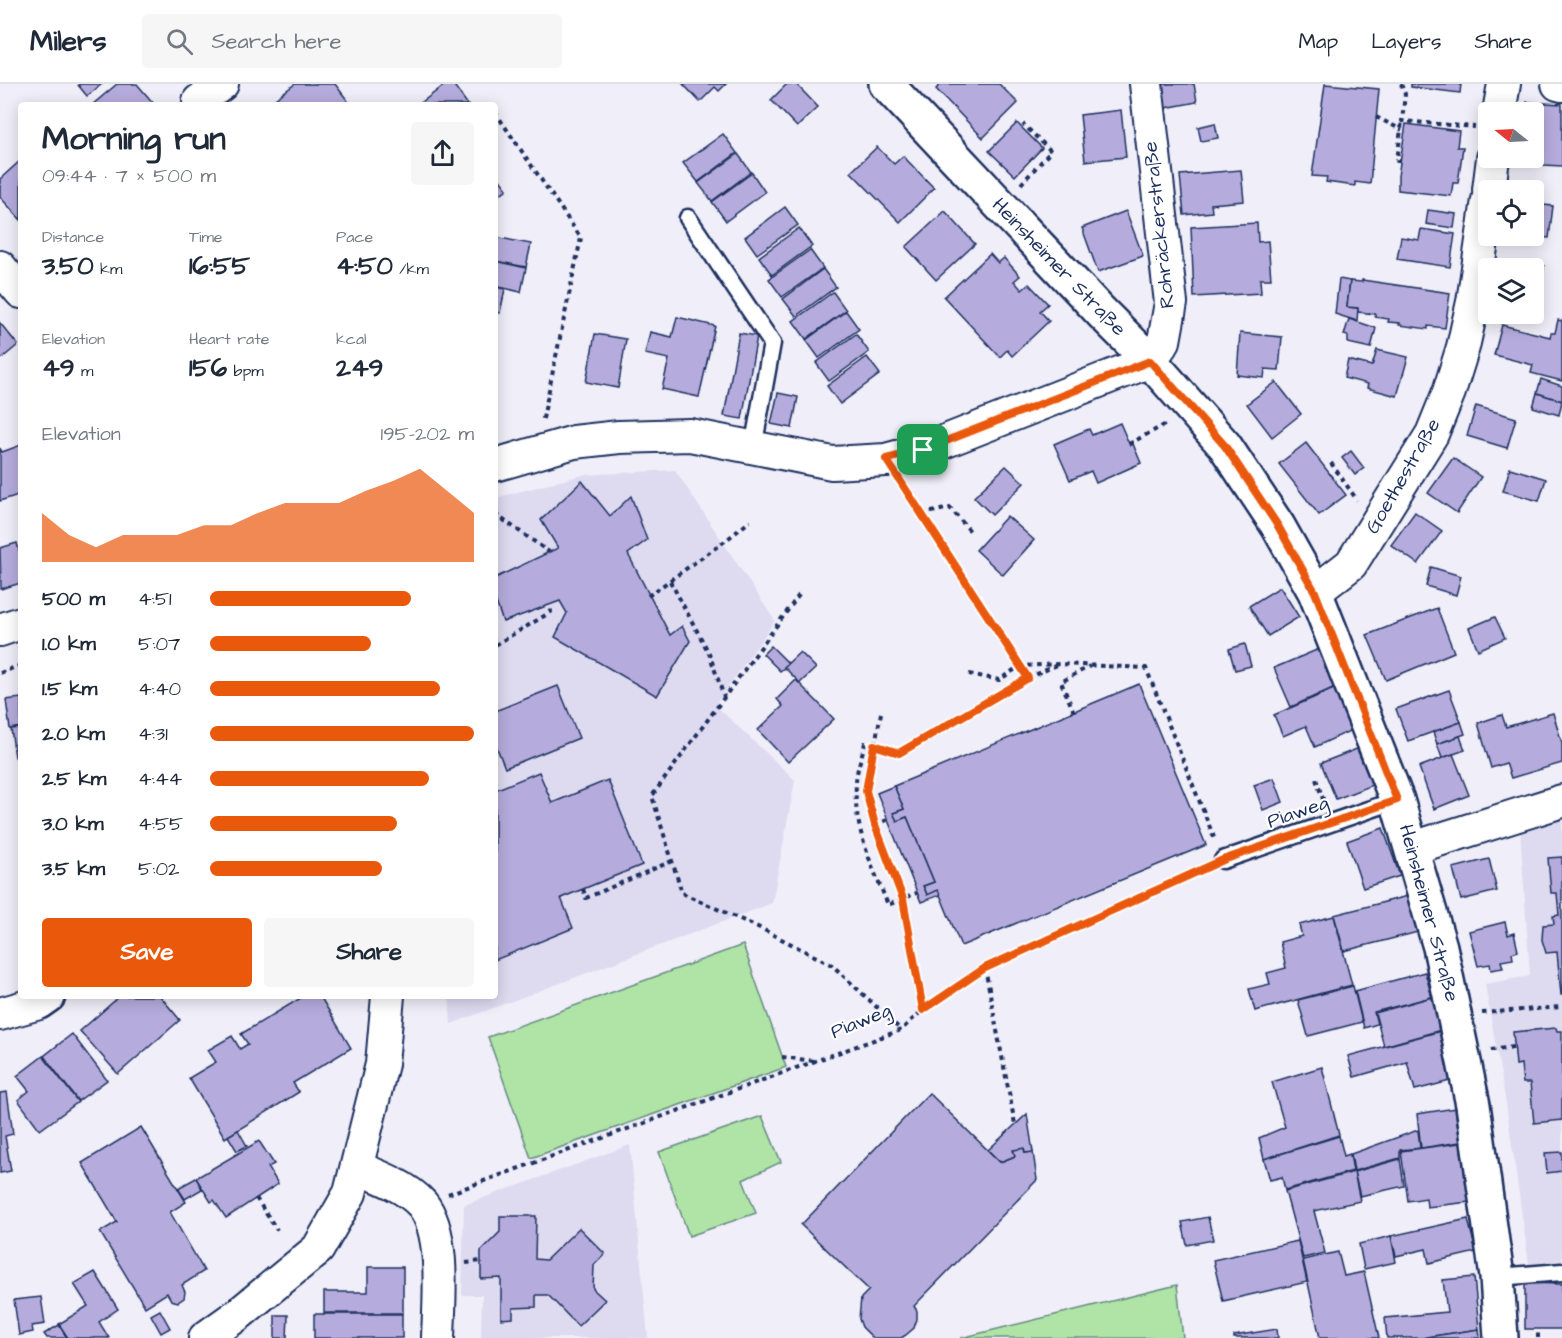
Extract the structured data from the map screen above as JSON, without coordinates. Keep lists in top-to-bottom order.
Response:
{
  "streets": {
    "street": ["Rohräckerstraße", "Heinsheimer Straße", "Goethestraße"],
    "lane": ["Piaweg"]
  },
  "crossings": [
    ["Rohräckerstraße", "Heinsheimer Straße"],
    ["Heinsheimer Straße", "Goethestraße"],
    ["Heinsheimer Straße", "Piaweg"]
  ],
  "north": "left",
  "page": {
    "header": "Milers",
    "search": "Search here",
    "nav": ["Map", "Layers", "Share"],
    "heading": ["Morning run", "09:44 · 7 × 500 m"],
    "stats": [
      ["Distance", "3.50 km"],
      ["Time", "16:55"],
      ["Pace", "4:50 /km"],
      ["Elevation", "49 m"],
      ["Heart rate", "156 bpm"],
      ["kcal", "249"]
    ],
    "chart": ["Elevation", "195–202 m"],
    "list": [
      {
        "name": "500 m",
        "note": "4:51"
      },
      {
        "name": "1.0 km",
        "note": "5:07"
      },
      {
        "name": "1.5 km",
        "note": "4:40"
      },
      {
        "name": "2.0 km",
        "note": "4:31"
      },
      {
        "name": "2.5 km",
        "note": "4:44"
      },
      {
        "name": "3.0 km",
        "note": "4:55"
      },
      {
        "name": "3.5 km",
        "note": "5:02"
      }
    ],
    "buttons": ["Save", "Share"]
  }
}
